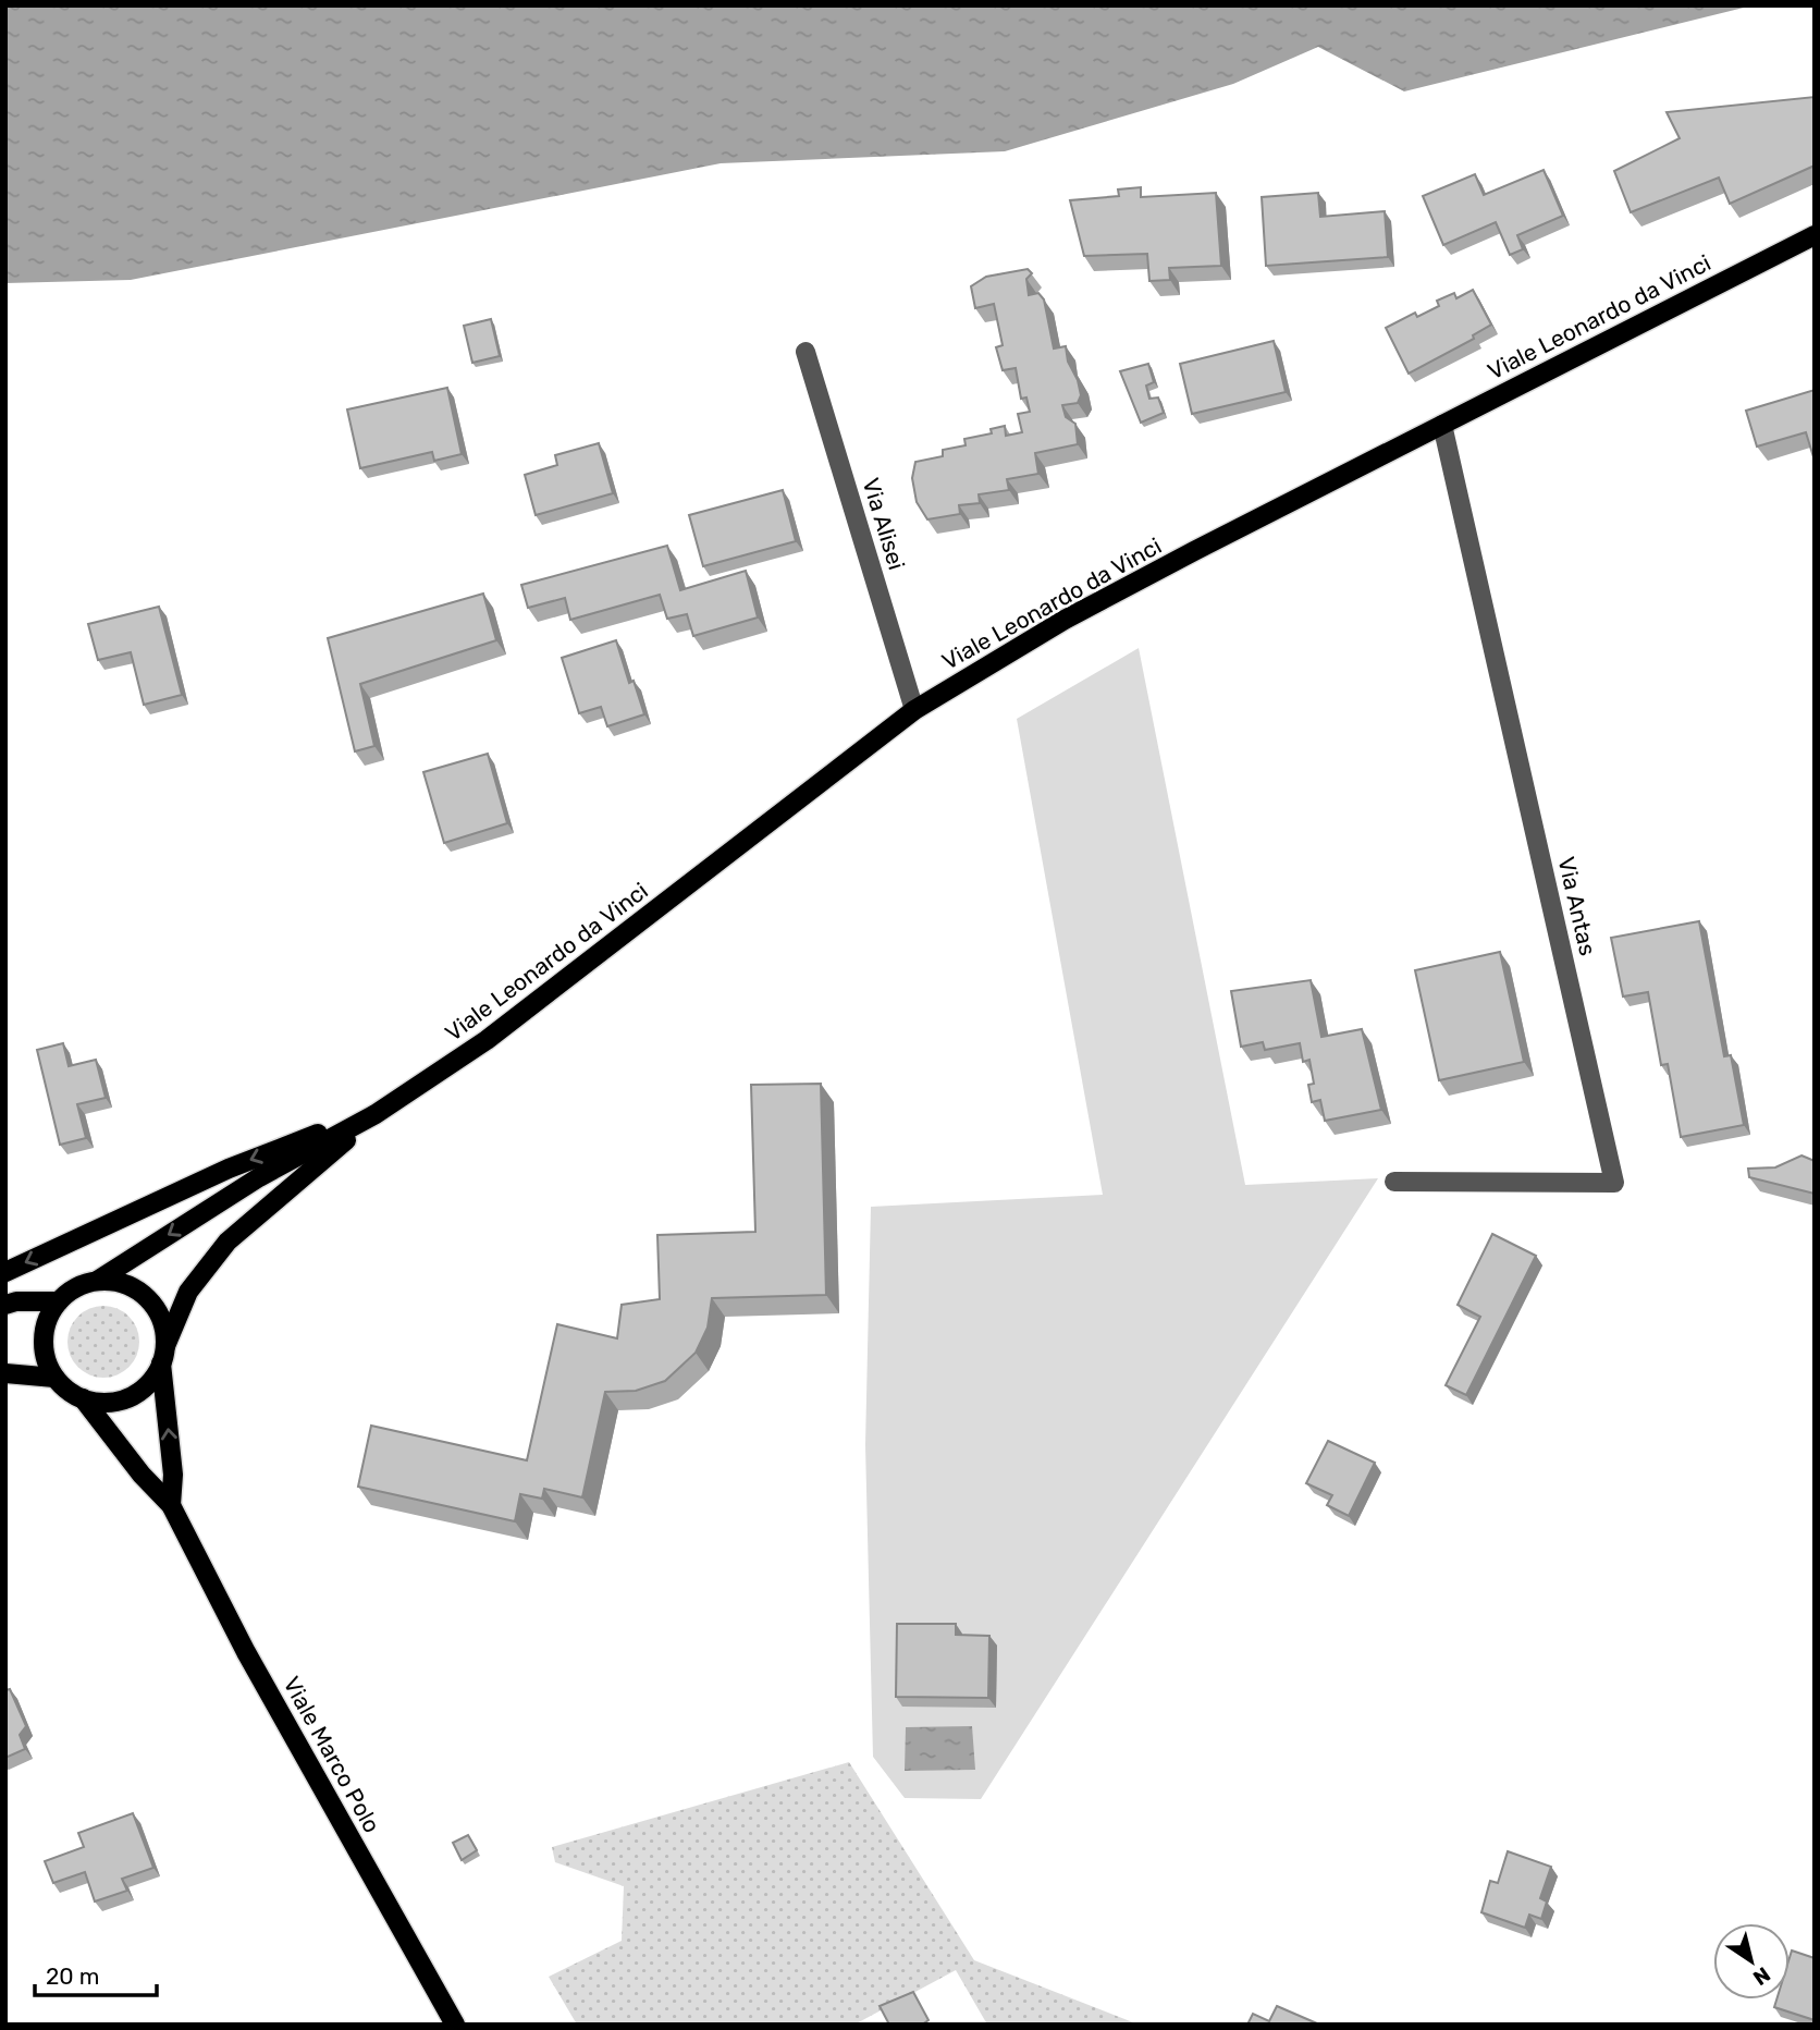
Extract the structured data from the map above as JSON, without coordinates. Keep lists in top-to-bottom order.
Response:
{
  "streets": {
    "main road": ["Viale Leonardo da Vinci", "Viale Marco Polo"],
    "street": ["Via Alisei", "Via Antas"]
  },
  "crossings": [
    ["Viale Leonardo da Vinci", "Via Alisei"],
    ["Viale Leonardo da Vinci", "Via Antas"],
    ["Viale Leonardo da Vinci", "Viale Marco Polo"]
  ],
  "scale_bar": "20 m",
  "north": "bottom right"
}
